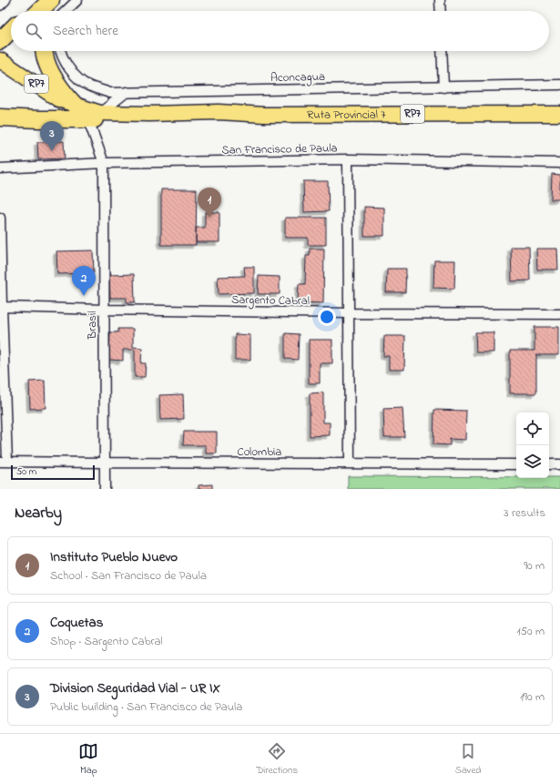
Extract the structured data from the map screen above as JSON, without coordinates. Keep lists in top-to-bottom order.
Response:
{
  "streets": {
    "main road": ["RP7", "Ruta Provincial 7"],
    "street": [
      "Aconcagua",
      "San Francisco de Paula",
      "Sargento Cabral",
      "Brasil",
      "Colombia"
    ]
  },
  "crossings": [
    ["Ruta Provincial 7", "Brasil"],
    ["San Francisco de Paula", "Brasil"],
    ["Sargento Cabral", "Brasil"],
    ["Brasil", "Colombia"]
  ],
  "scale_bar": "50 m",
  "page": {
    "search": "Search here",
    "pins": ["3", "1", "2"],
    "scale": "50 m",
    "heading": ["Nearby", "3 results"],
    "list": [
      {
        "mark": "1",
        "name": "Instituto Pueblo Nuevo",
        "note": "School · San Francisco de Paula",
        "value": "90 m"
      },
      {
        "mark": "2",
        "name": "Coquetas",
        "note": "Shop · Sargento Cabral",
        "value": "150 m"
      },
      {
        "mark": "3",
        "name": "Division Seguridad Vial - UR IX",
        "note": "Public building · San Francisco de Paula",
        "value": "190 m"
      }
    ],
    "nav": ["Map", "Directions", "Saved"]
  }
}
